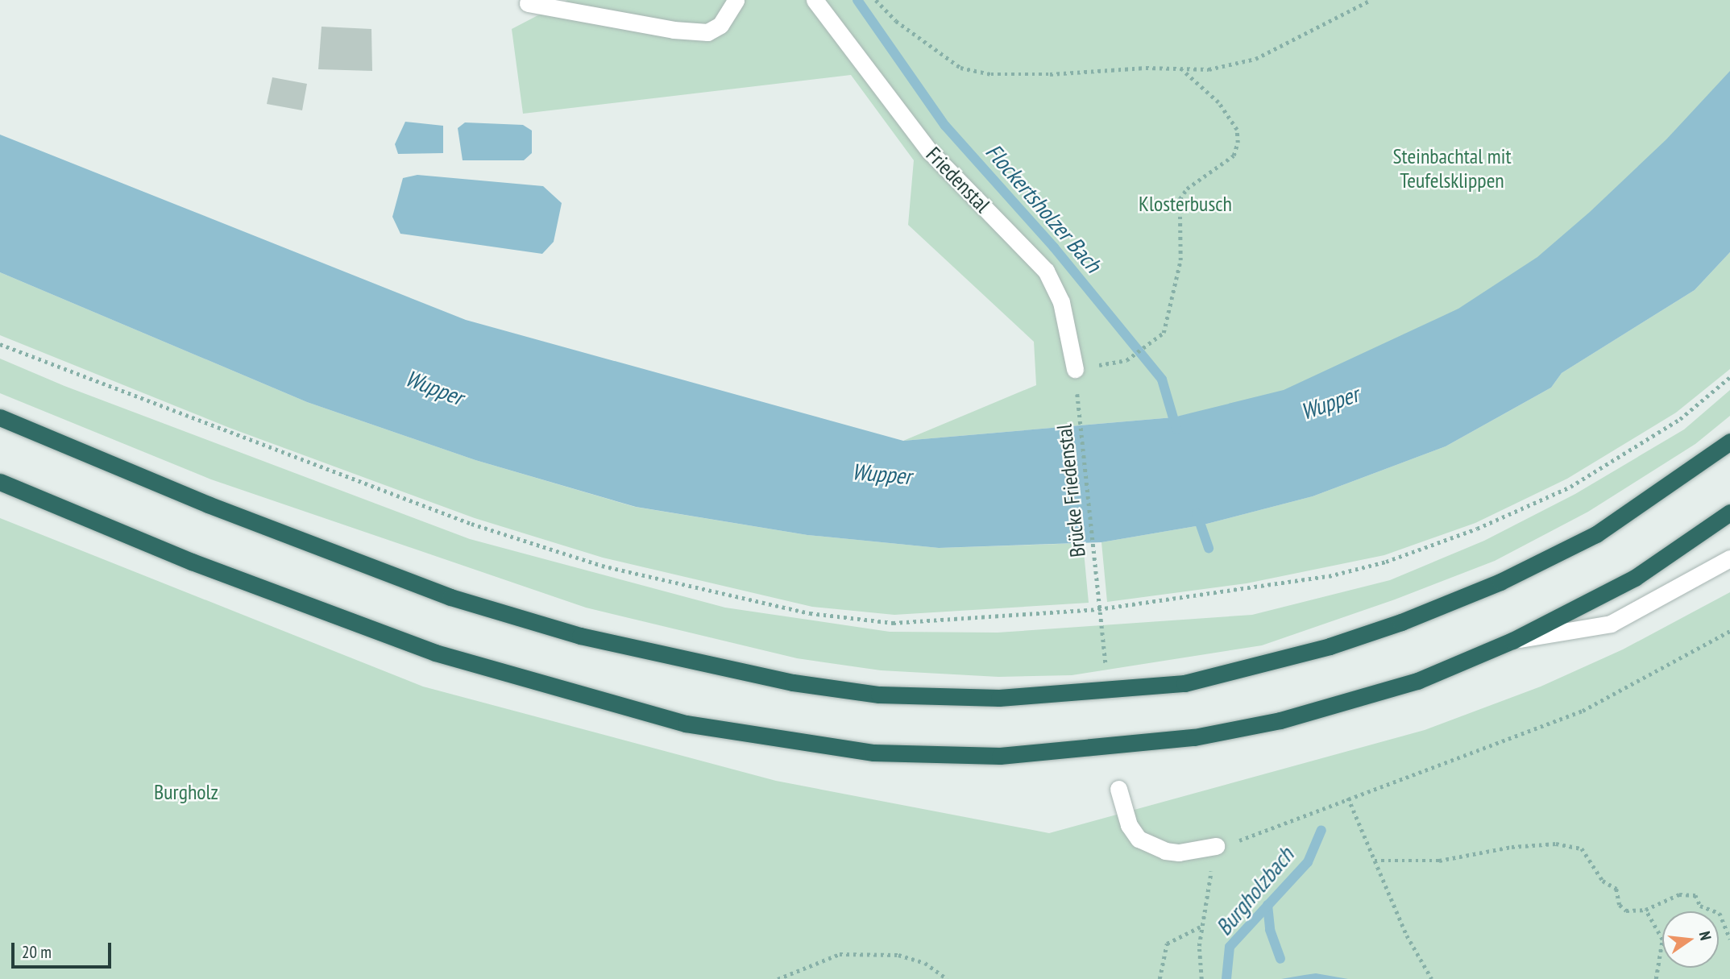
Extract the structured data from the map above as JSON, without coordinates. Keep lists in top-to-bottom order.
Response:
{
  "streets": {
    "lane": ["Friedenstal"],
    "path": ["Brücke Friedenstal"]
  },
  "crossings": [
    ["Friedenstal", "Brücke Friedenstal"]
  ],
  "water": ["Flockertsholzer Bach", "Wupper", "Burgholzbach"],
  "parks": ["Steinbachtal mit Teufelsklippen", "Klosterbusch", "Burgholz"],
  "scale_bar": "20 m",
  "north": "right"
}
